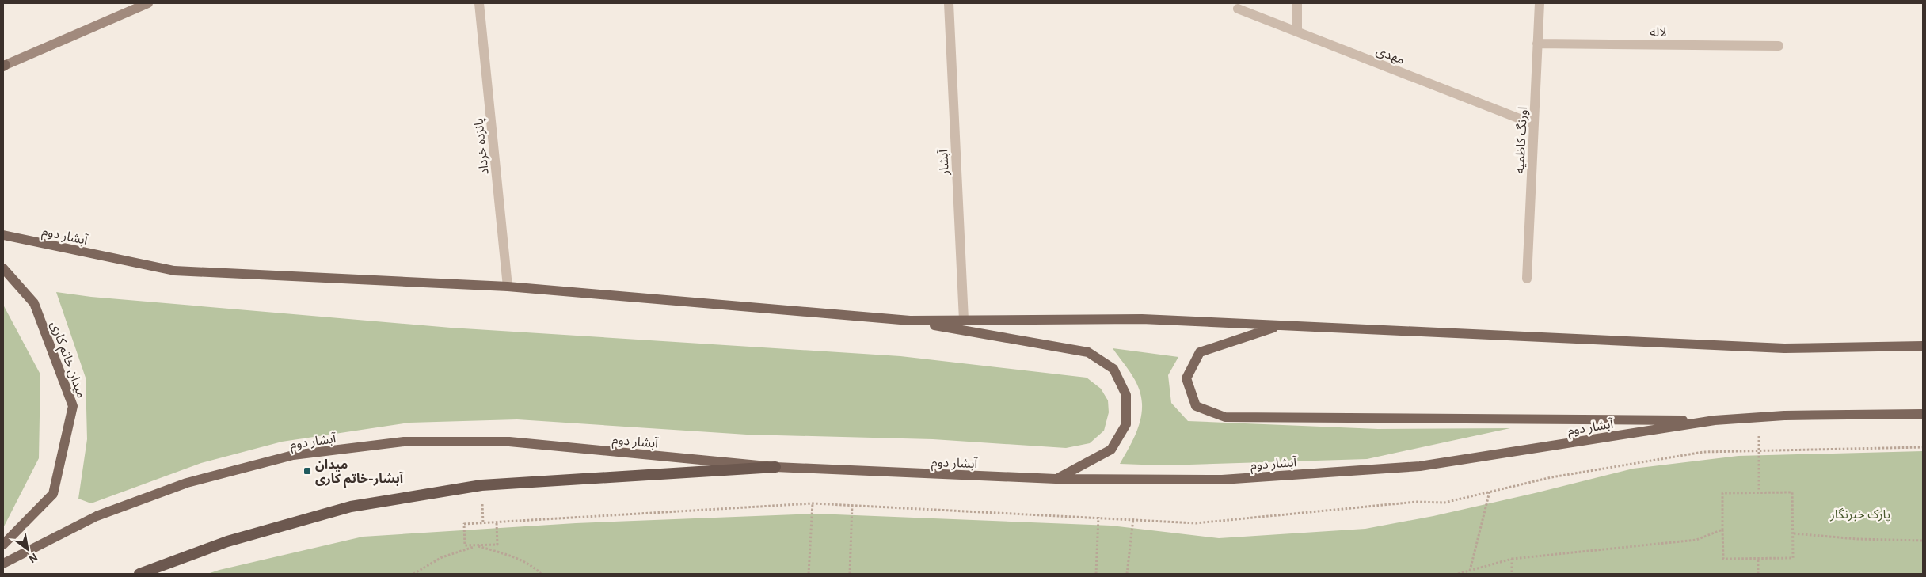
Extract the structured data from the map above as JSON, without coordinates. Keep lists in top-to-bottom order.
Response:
{
  "streets": {
    "main road": ["آبشار دوم", "میدان خاتم کاری"],
    "street": [
      "لاله",
      "مهدی",
      "اورنگ کاظمیه",
      "پانزده خرداد",
      "آبشار"
    ]
  },
  "crossings": [
    ["لاله", "اورنگ کاظمیه"],
    ["مهدی", "اورنگ کاظمیه"],
    ["پانزده خرداد", "آبشار دوم"],
    ["آبشار", "آبشار دوم"]
  ],
  "parks": ["پارک خبرنگار"],
  "places": {
    "transit": ["میدان آبشار-خاتم کاری"]
  },
  "north": "bottom right"
}
